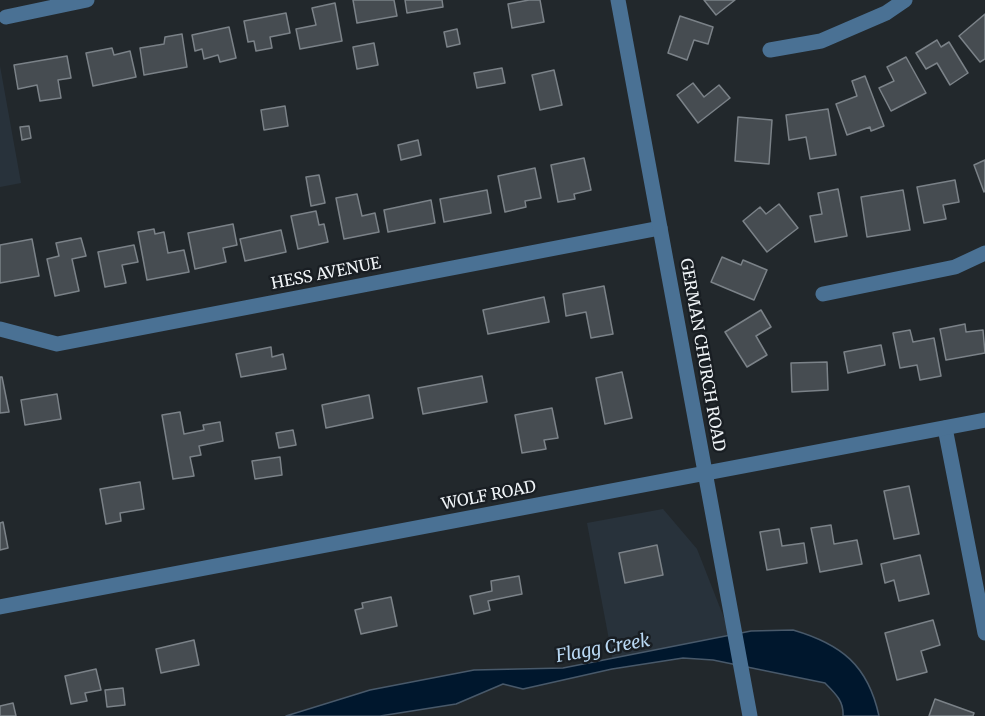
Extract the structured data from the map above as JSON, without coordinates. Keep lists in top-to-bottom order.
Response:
{
  "streets": {
    "street": ["HESS AVENUE", "GERMAN CHURCH ROAD", "WOLF ROAD"]
  },
  "crossings": [
    ["HESS AVENUE", "GERMAN CHURCH ROAD"],
    ["GERMAN CHURCH ROAD", "WOLF ROAD"]
  ],
  "water": ["Flagg Creek"]
}
